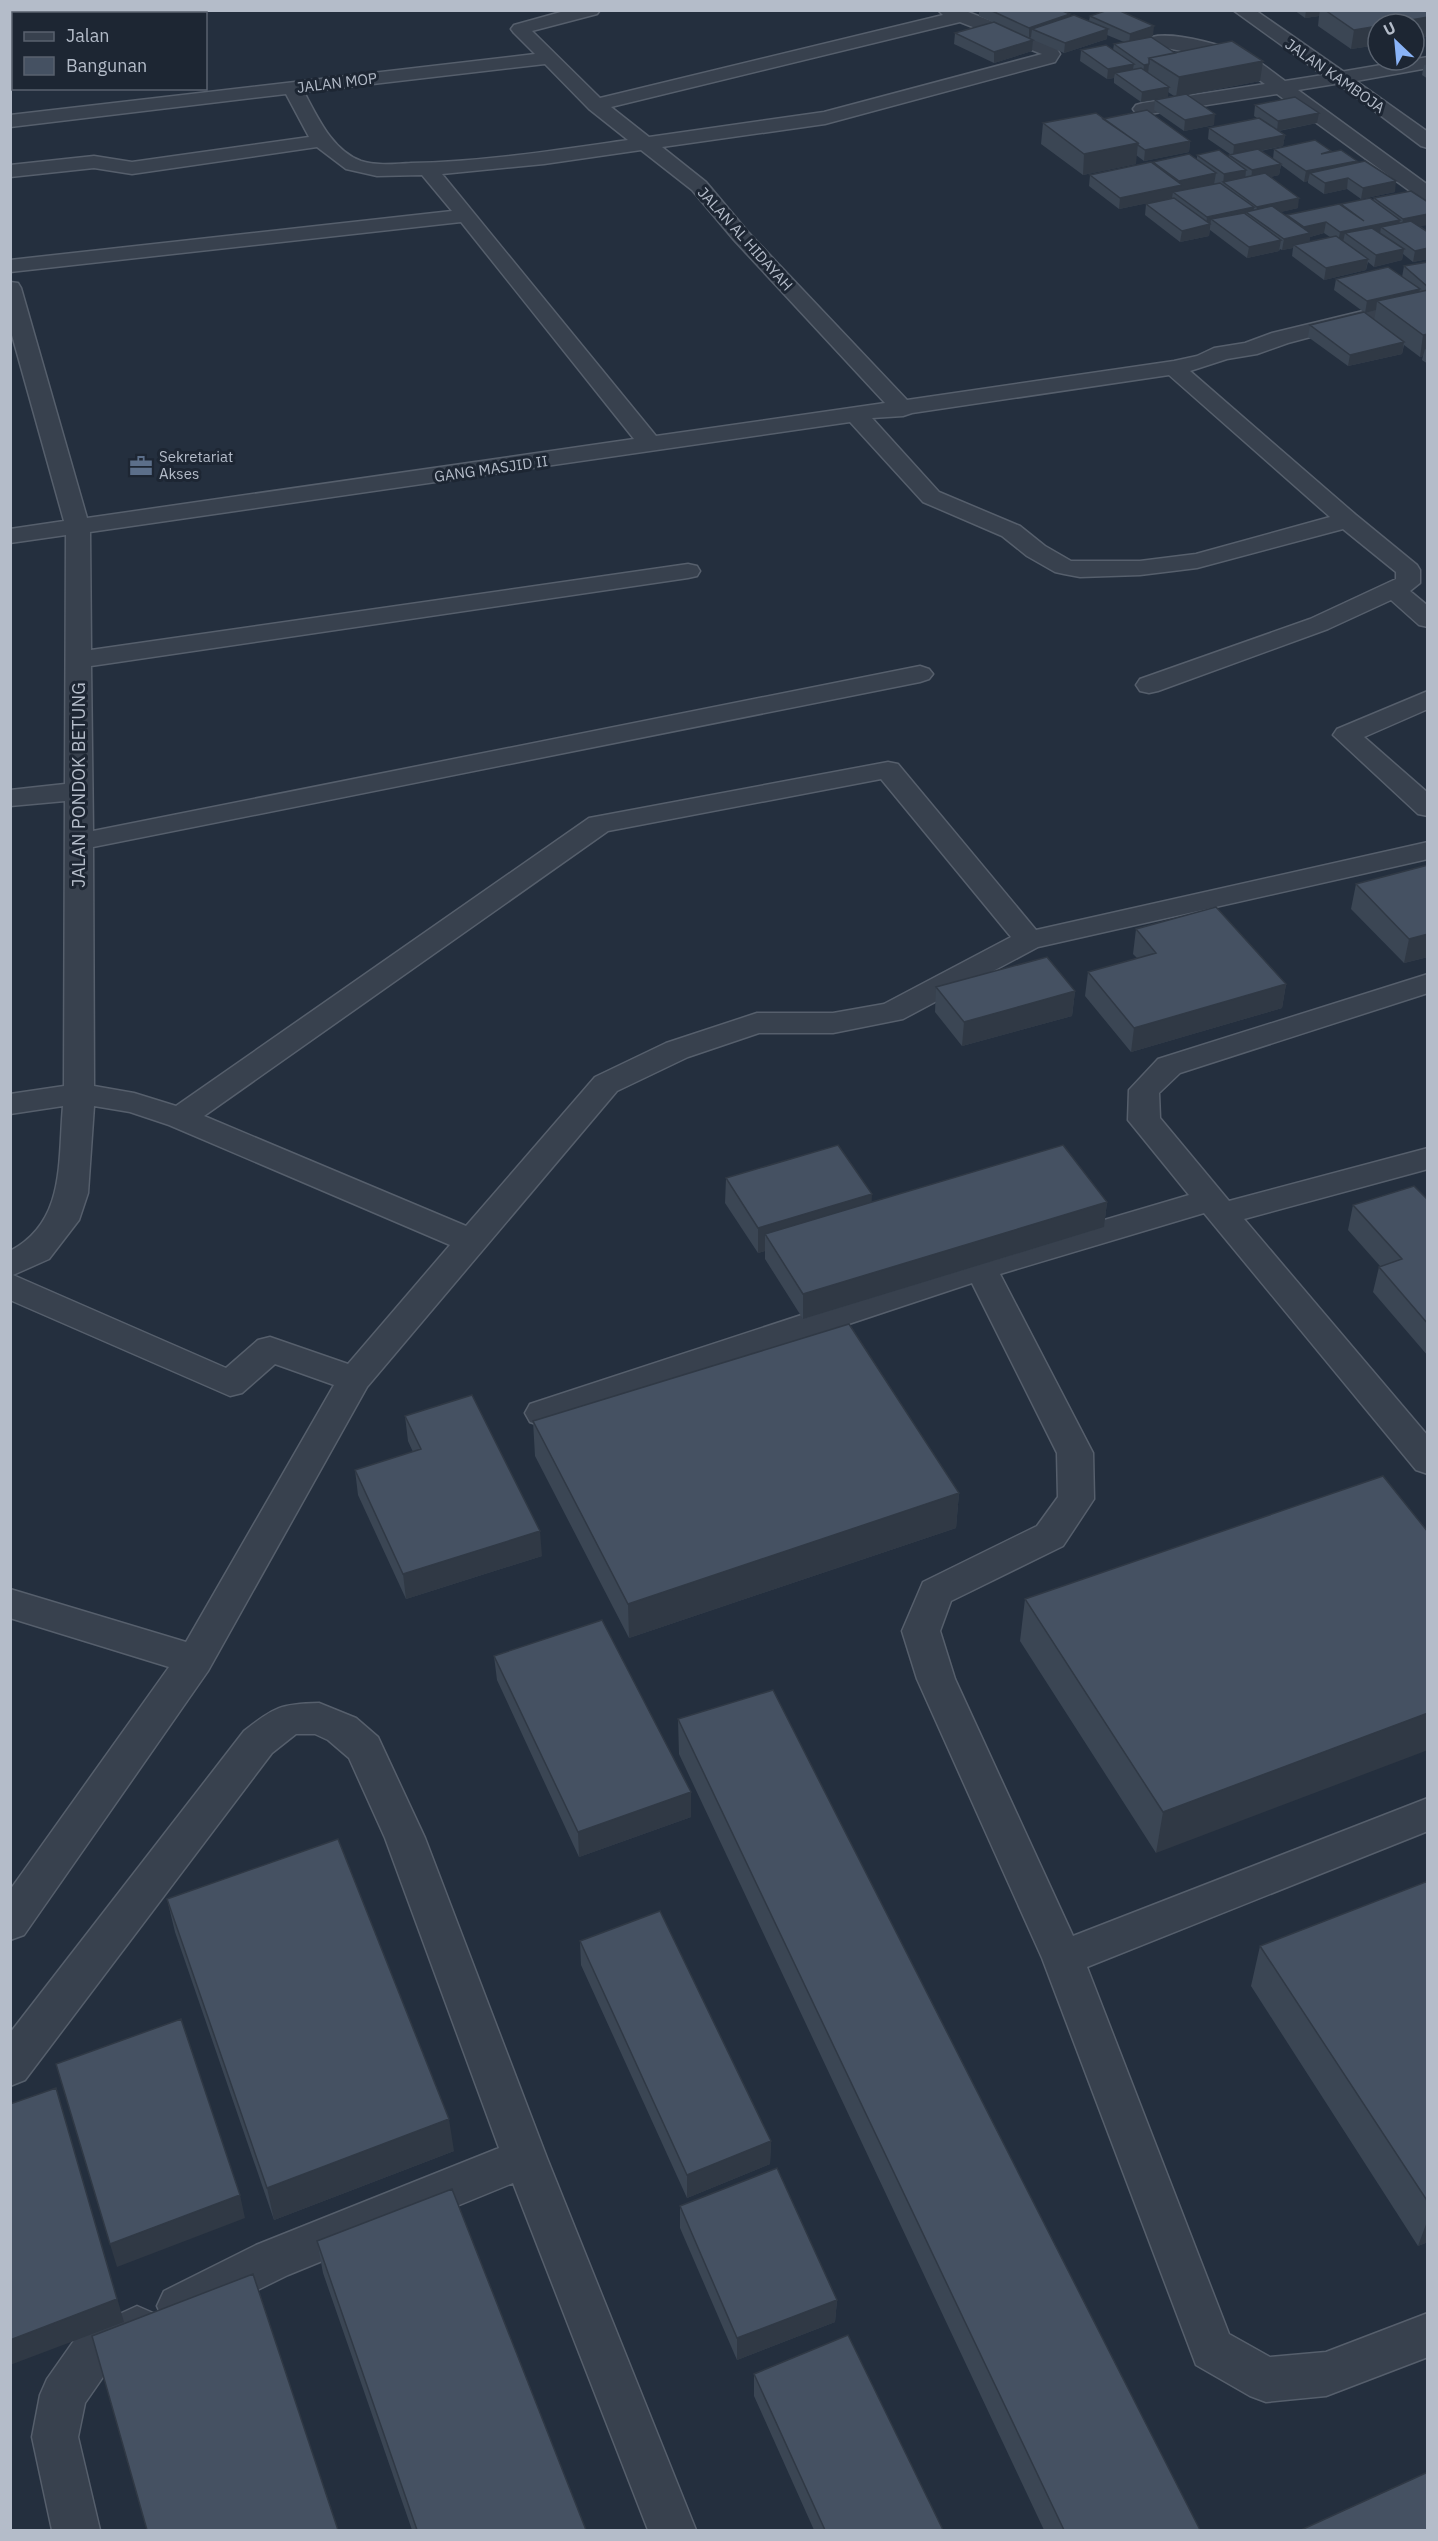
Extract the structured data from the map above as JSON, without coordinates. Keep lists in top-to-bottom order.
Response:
{
  "streets": {
    "street": [
      "JALAN KAMBOJA",
      "JALAN MOP",
      "JALAN AL HIDAYAH",
      "GANG MASJID II",
      "JALAN PONDOK BETUNG"
    ]
  },
  "crossings": [
    ["JALAN MOP", "JALAN AL HIDAYAH"],
    ["JALAN AL HIDAYAH", "GANG MASJID II"],
    ["GANG MASJID II", "JALAN PONDOK BETUNG"]
  ],
  "places": {
    "office": ["Sekretariat Akses"]
  },
  "legend": ["Jalan", "Bangunan"],
  "north": "top left"
}
